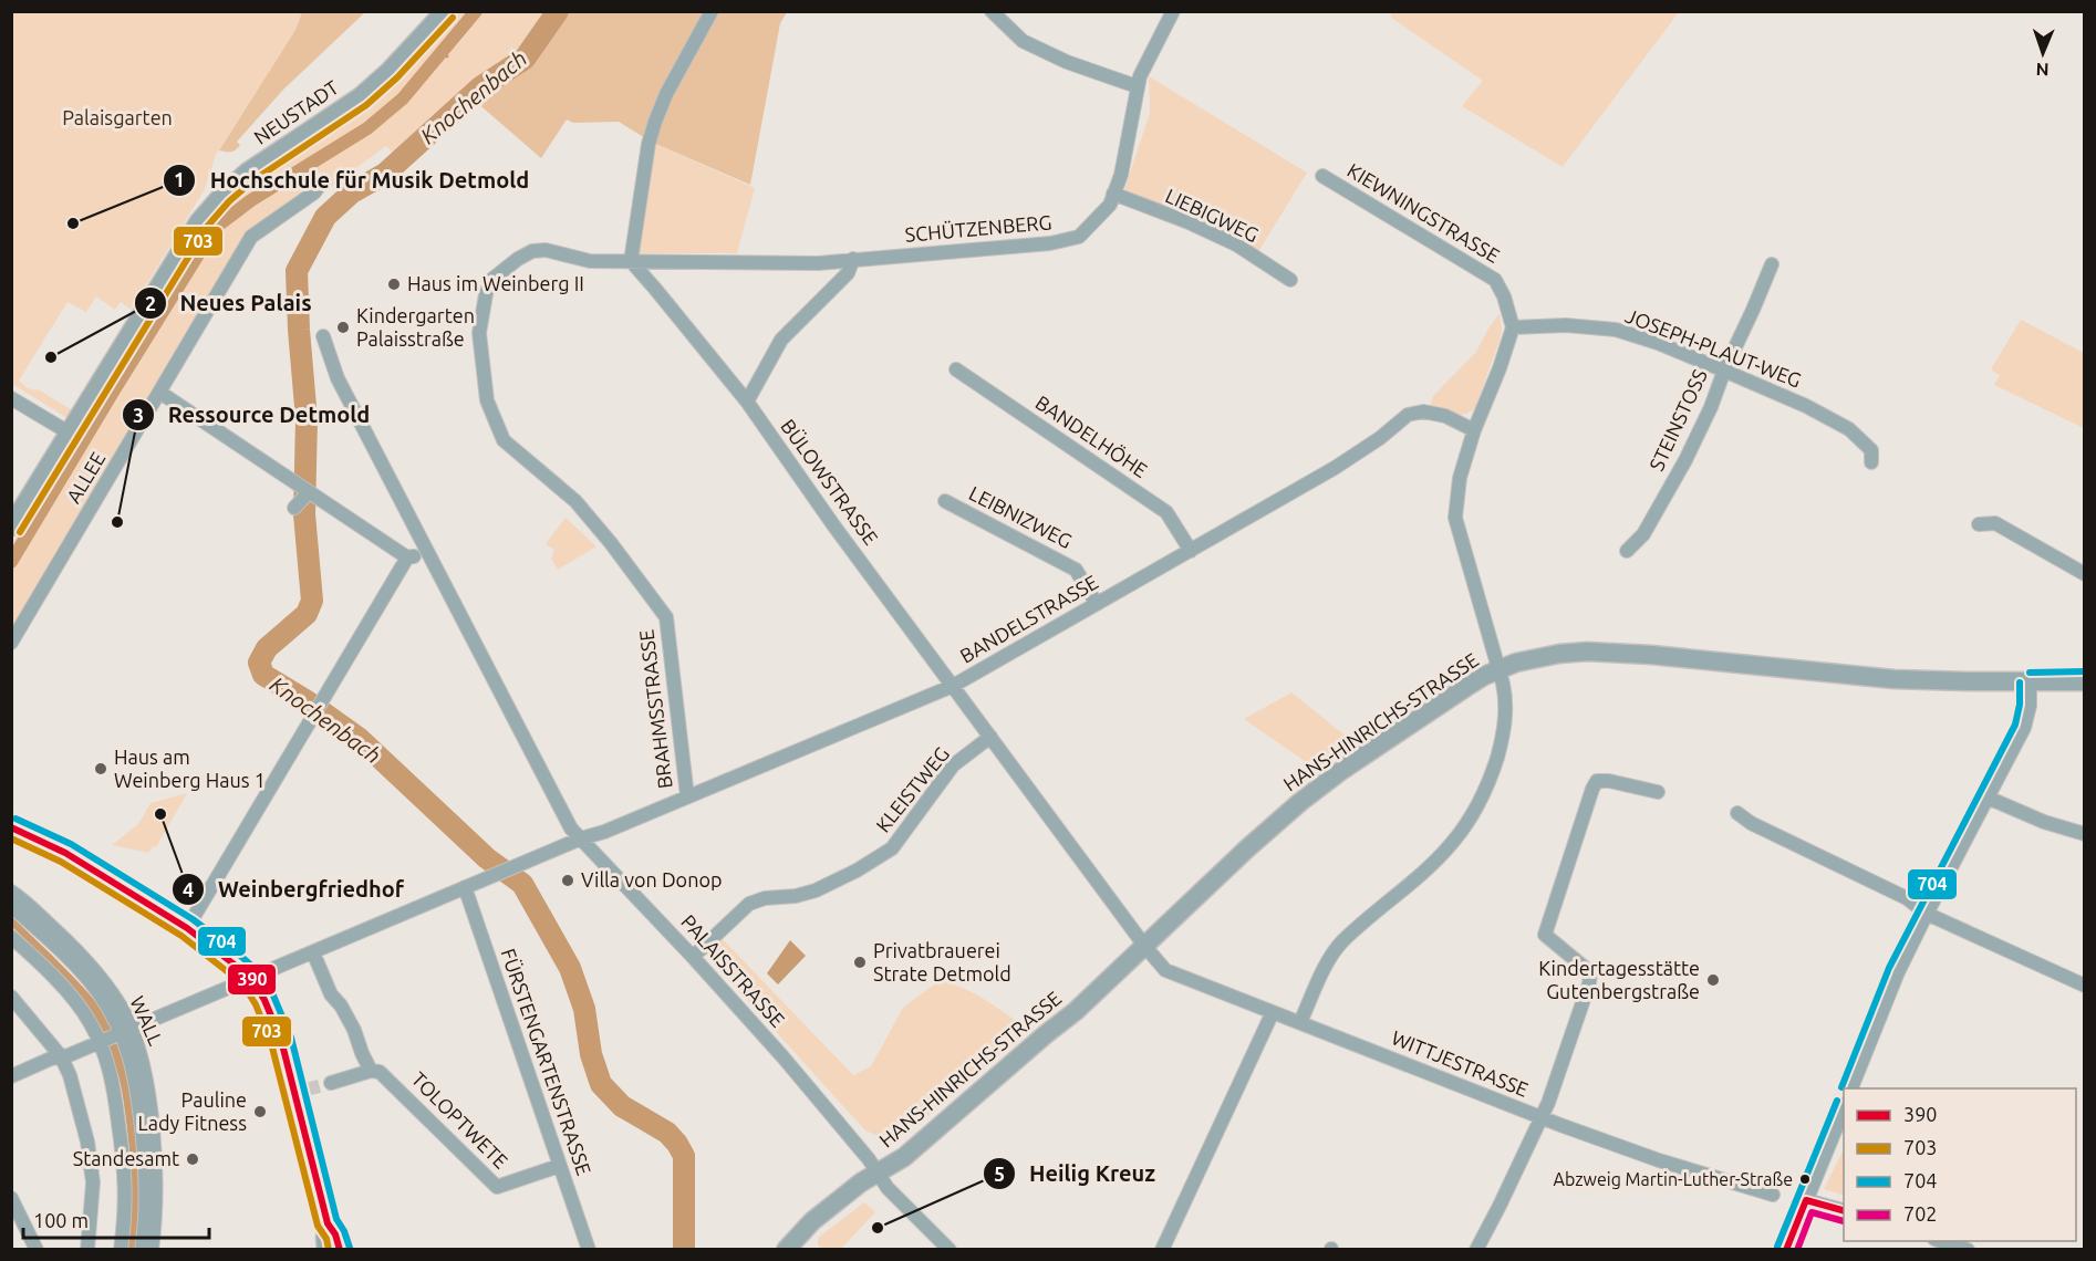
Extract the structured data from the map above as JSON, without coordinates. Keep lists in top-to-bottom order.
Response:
{
  "streets": {
    "main road": ["NEUSTADT", "HANS-HINRICHS-STRASSE"],
    "street": [
      "KIEWNINGSTRASSE",
      "LIEBIGWEG",
      "SCHÜTZENBERG",
      "JOSEPH-PLAUT-WEG",
      "STEINSTOSS",
      "BANDELHÖHE",
      "ALLEE",
      "BÜLOWSTRASSE",
      "LEIBNIZWEG",
      "BANDELSTRASSE",
      "BRAHMSSTRASSE",
      "KLEISTWEG",
      "PALAISSTRASSE",
      "WALL",
      "FÜRSTENGARTENSTRASSE",
      "WITTJESTRASSE",
      "TOLOPTWETE"
    ]
  },
  "crossings": [
    ["KIEWNINGSTRASSE", "JOSEPH-PLAUT-WEG"],
    ["LIEBIGWEG", "SCHÜTZENBERG"],
    ["SCHÜTZENBERG", "BÜLOWSTRASSE"],
    ["SCHÜTZENBERG", "BRAHMSSTRASSE"],
    ["JOSEPH-PLAUT-WEG", "STEINSTOSS"],
    ["BANDELHÖHE", "BANDELSTRASSE"],
    ["BÜLOWSTRASSE", "BANDELSTRASSE"],
    ["BÜLOWSTRASSE", "BRAHMSSTRASSE"],
    ["BÜLOWSTRASSE", "HANS-HINRICHS-STRASSE"],
    ["BÜLOWSTRASSE", "KLEISTWEG"],
    ["BÜLOWSTRASSE", "WITTJESTRASSE"],
    ["LEIBNIZWEG", "BANDELSTRASSE"],
    ["BANDELSTRASSE", "BRAHMSSTRASSE"],
    ["BANDELSTRASSE", "PALAISSTRASSE"],
    ["BANDELSTRASSE", "WALL"],
    ["BANDELSTRASSE", "FÜRSTENGARTENSTRASSE"],
    ["HANS-HINRICHS-STRASSE", "PALAISSTRASSE"],
    ["HANS-HINRICHS-STRASSE", "WITTJESTRASSE"],
    ["KLEISTWEG", "PALAISSTRASSE"],
    ["FÜRSTENGARTENSTRASSE", "TOLOPTWETE"]
  ],
  "water": ["Knochenbach"],
  "parks": ["Palaisgarten"],
  "places": [
    "Hochschule für Musik Detmold",
    "Haus im Weinberg II",
    "Kindergarten Palaisstraße",
    "Neues Palais",
    "Ressource Detmold",
    "Haus am Weinberg Haus 1",
    "Weinbergfriedhof",
    "Villa von Donop",
    "Privatbrauerei Strate Detmold",
    "Kindertagesstätte Gutenbergstraße",
    "Pauline Lady Fitness",
    "Standesamt",
    "Abzweig Martin-Luther-Straße",
    "Heilig Kreuz"
  ],
  "lines": [
    "transit line 703",
    "transit line 704",
    "transit line 390",
    "transit line 702"
  ],
  "legend": [
    "390",
    "703",
    "704",
    "702"
  ],
  "scale_bar": "100 m",
  "north": "bottom"
}
